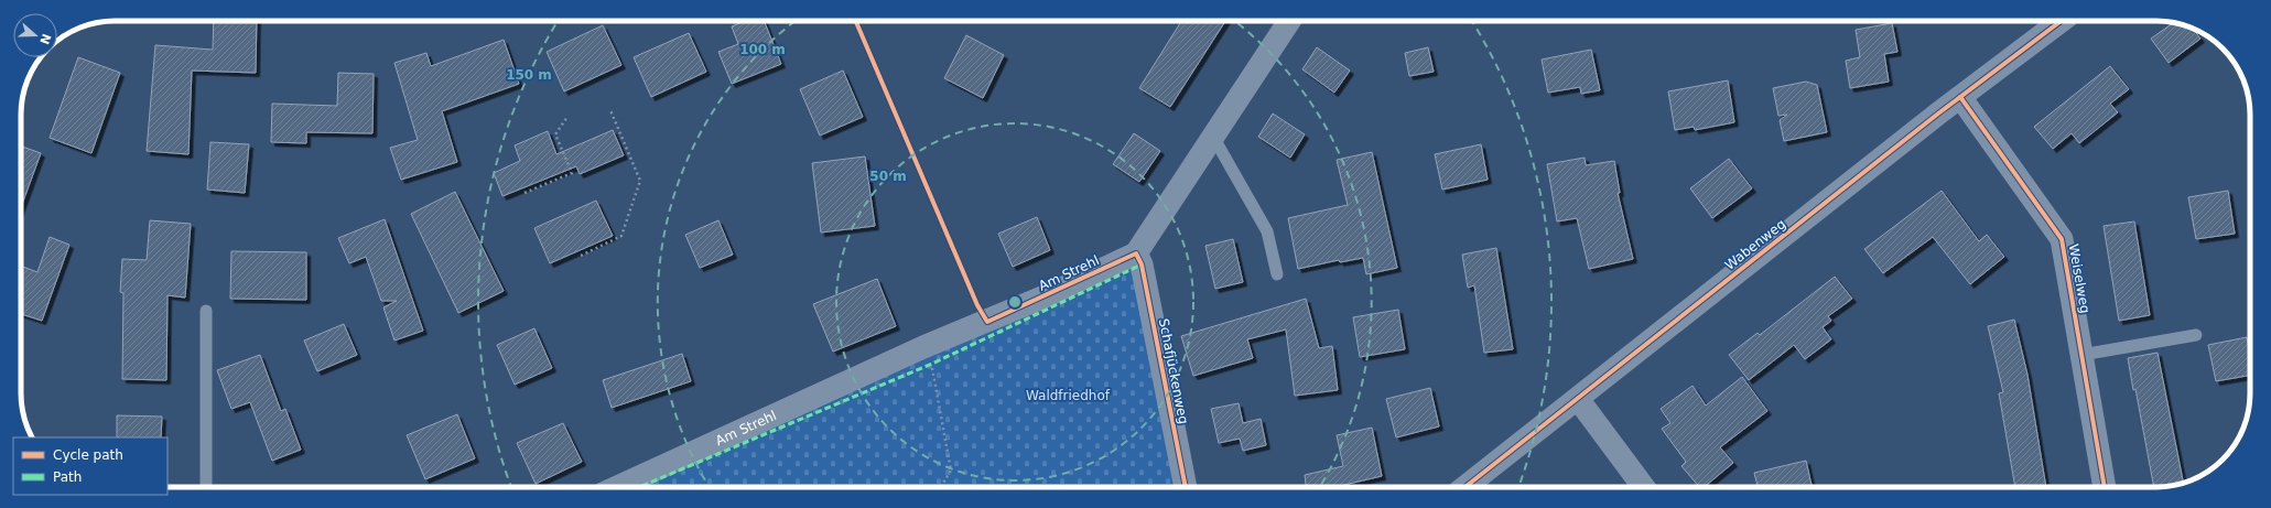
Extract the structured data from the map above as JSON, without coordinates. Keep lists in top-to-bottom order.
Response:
{
  "streets": {
    "street": [
      "Wabenweg",
      "Am Strehl",
      "Weiselweg",
      "Schafjückenweg"
    ]
  },
  "crossings": [
    ["Wabenweg", "Weiselweg"],
    ["Am Strehl", "Schafjückenweg"]
  ],
  "parks": ["Waldfriedhof"],
  "legend": ["Cycle path", "Path"],
  "north": "right",
  "rings": ["100 m", "150 m", "50 m"]
}
